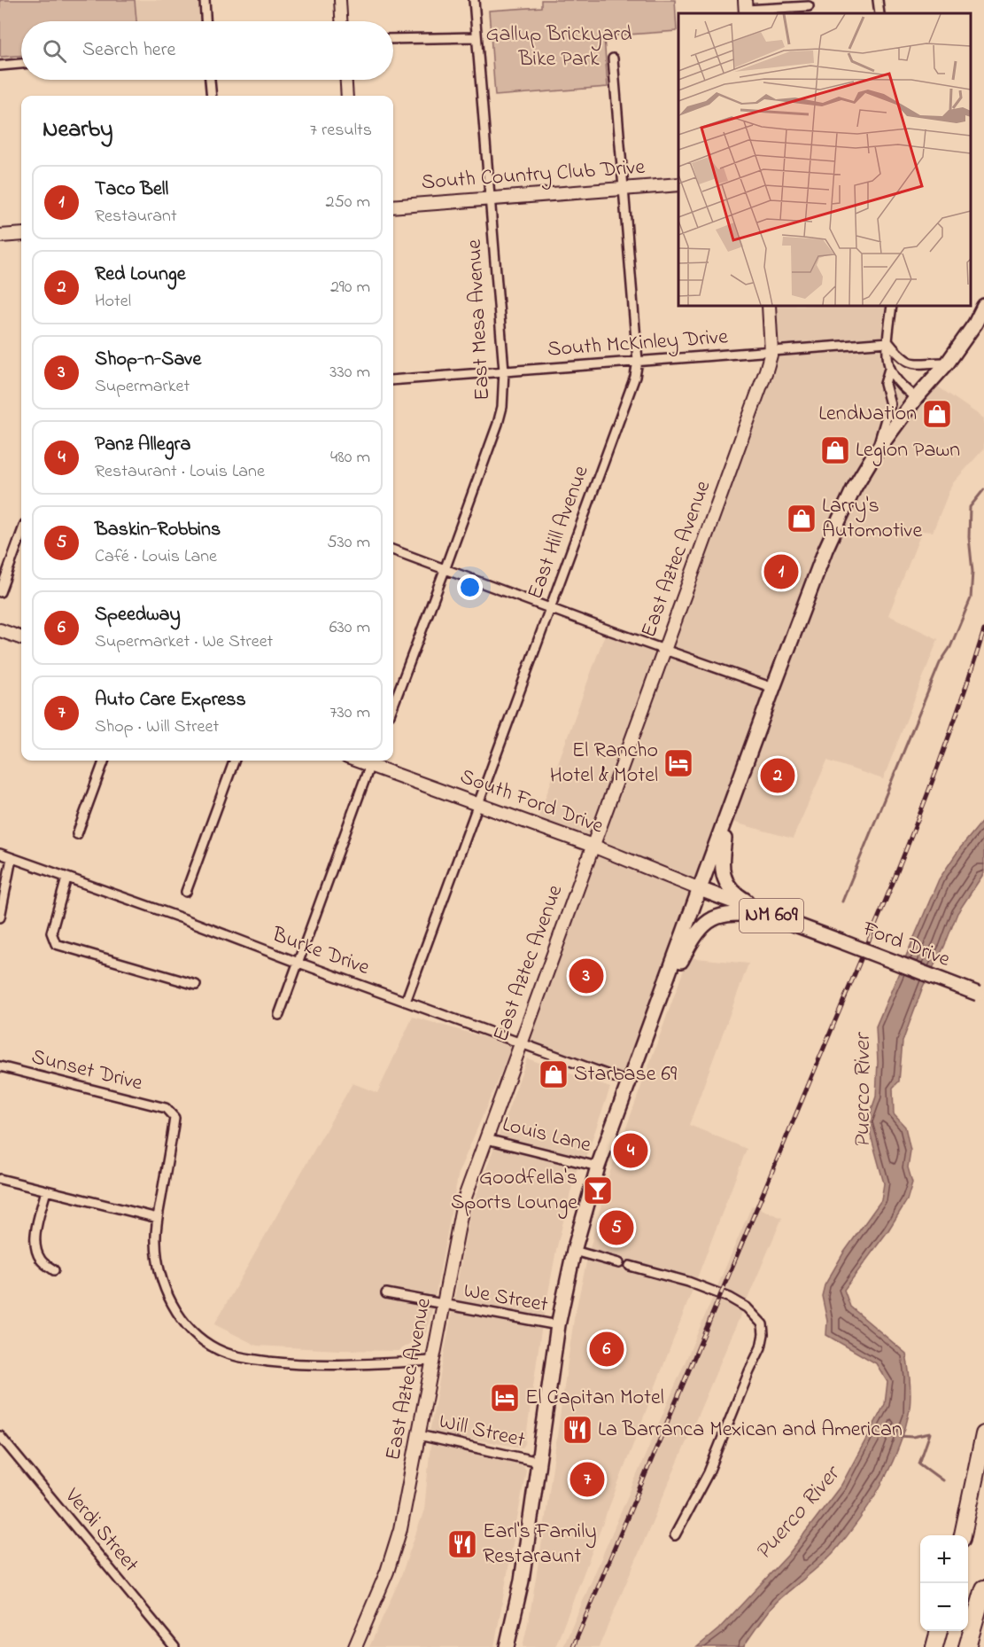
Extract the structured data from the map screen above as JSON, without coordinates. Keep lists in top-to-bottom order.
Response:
{
  "streets": {
    "main road": [
      "South Country Club Drive",
      "East Aztec Avenue",
      "South Ford Drive",
      "NM 609",
      "Ford Drive"
    ],
    "street": [
      "East Mesa Avenue",
      "South McKinley Drive",
      "East Hill Avenue",
      "Burke Drive",
      "Sunset Drive",
      "Louis Lane",
      "We Street",
      "Will Street",
      "Verdi Street"
    ]
  },
  "crossings": [
    ["South Country Club Drive", "East Mesa Avenue"],
    ["South Country Club Drive", "East Hill Avenue"],
    ["East Mesa Avenue", "South McKinley Drive"],
    ["South McKinley Drive", "East Hill Avenue"],
    ["South McKinley Drive", "East Aztec Avenue"],
    ["East Hill Avenue", "South Ford Drive"],
    ["East Hill Avenue", "Burke Drive"],
    ["East Aztec Avenue", "South Ford Drive"],
    ["East Aztec Avenue", "Burke Drive"],
    ["East Aztec Avenue", "Louis Lane"],
    ["East Aztec Avenue", "We Street"],
    ["East Aztec Avenue", "Will Street"],
    ["South Ford Drive", "NM 609"],
    ["NM 609", "Ford Drive"]
  ],
  "water": ["Puerco River"],
  "parks": ["Gallup Brickyard Bike Park"],
  "places": {
    "shop": [
      "LendNation",
      "Legion Pawn",
      "Larry's Automotive",
      "Starbase 69"
    ],
    "hotel": ["El Rancho Hotel & Motel", "El Capitan Motel"],
    "bar": ["Goodfella's Sports Lounge"],
    "restaurant": ["La Barranca Mexican and American", "Earl's Family Restaraunt"]
  },
  "page": {
    "search": "Search here",
    "heading": ["Nearby", "7 results"],
    "list": [
      {
        "mark": "1",
        "name": "Taco Bell",
        "note": "Restaurant",
        "value": "250 m"
      },
      {
        "mark": "2",
        "name": "Red Lounge",
        "note": "Hotel",
        "value": "290 m"
      },
      {
        "mark": "3",
        "name": "Shop-n-Save",
        "note": "Supermarket",
        "value": "330 m"
      },
      {
        "mark": "4",
        "name": "Panz Allegra",
        "note": "Restaurant · Louis Lane",
        "value": "480 m"
      },
      {
        "mark": "5",
        "name": "Baskin-Robbins",
        "note": "Café · Louis Lane",
        "value": "530 m"
      },
      {
        "mark": "6",
        "name": "Speedway",
        "note": "Supermarket · We Street",
        "value": "630 m"
      },
      {
        "mark": "7",
        "name": "Auto Care Express",
        "note": "Shop · Will Street",
        "value": "730 m"
      }
    ],
    "pins": [
      "1",
      "2",
      "3",
      "4",
      "5",
      "6",
      "7"
    ],
    "map_buttons": ["+", "−"]
  }
}
